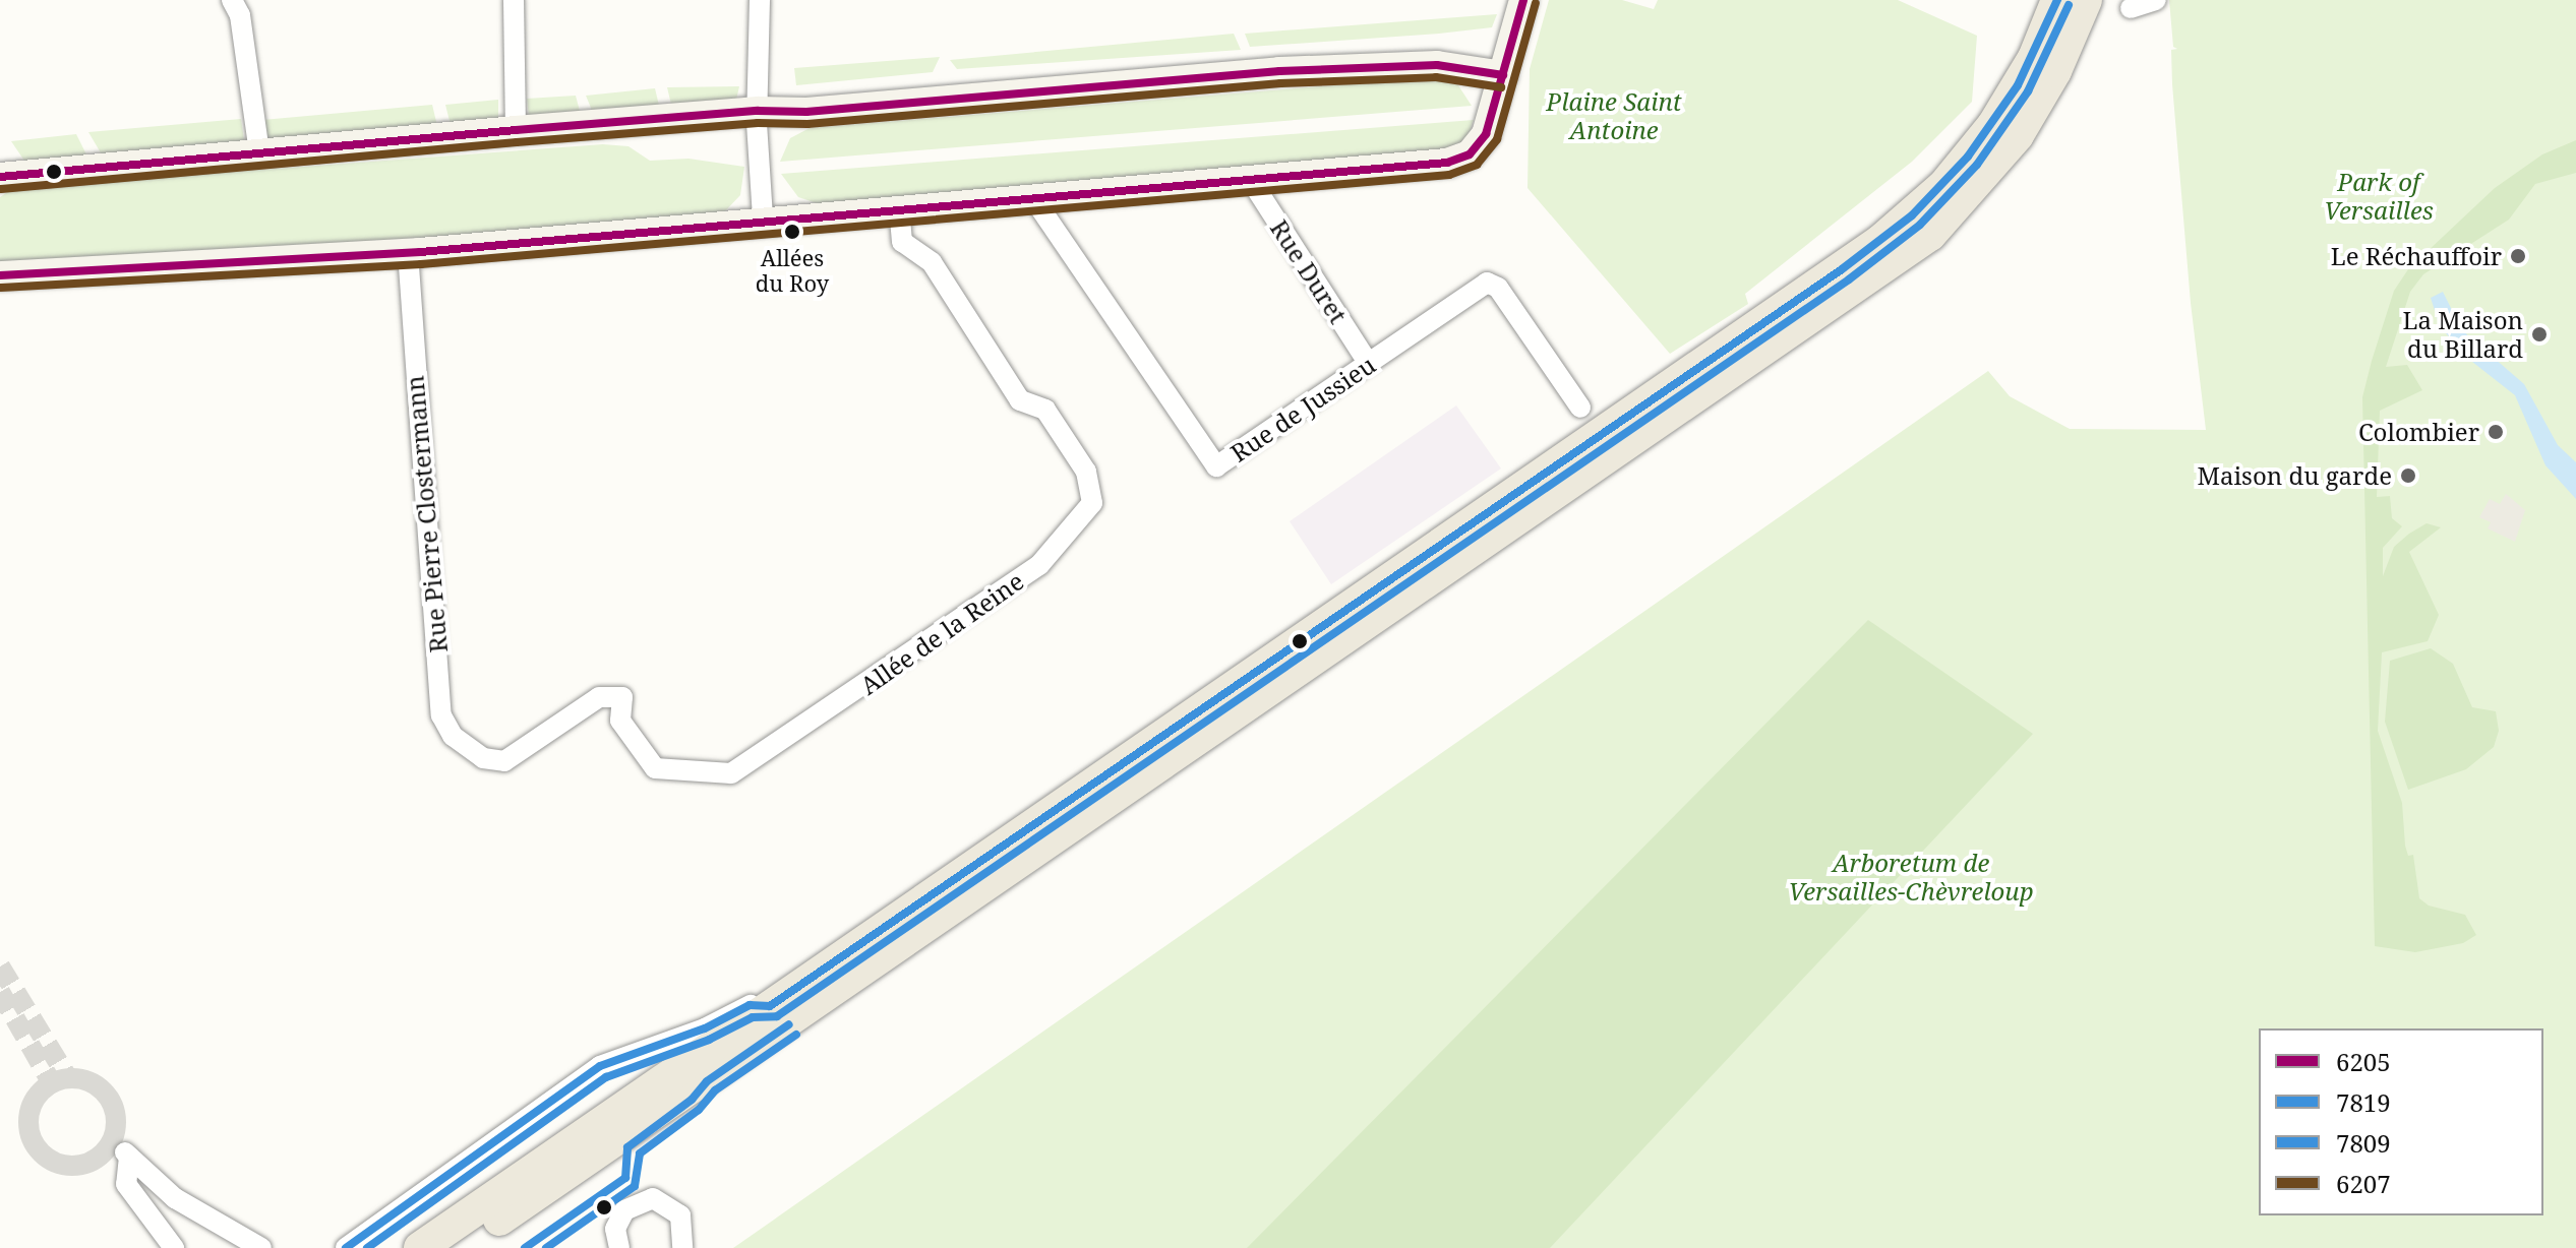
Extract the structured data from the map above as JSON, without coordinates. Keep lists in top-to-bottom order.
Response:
{
  "streets": {
    "street": [
      "Rue Duret",
      "Rue de Jussieu",
      "Rue Pierre Clostermann",
      "Allée de la Reine"
    ]
  },
  "crossings": [
    ["Rue Duret", "Rue de Jussieu"],
    ["Rue Pierre Clostermann", "Allée de la Reine"]
  ],
  "parks": ["Plaine Saint Antoine", "Park of Versailles", "Arboretum de Versailles-Chèvreloup"],
  "places": [
    "Allées du Roy",
    "Le Réchauffoir",
    "La Maison du Billard",
    "Colombier",
    "Maison du garde"
  ],
  "lines": [
    "transit line 6205",
    "transit line 7819",
    "transit line 6207",
    "transit line 7809"
  ],
  "legend": [
    "6205",
    "7819",
    "7809",
    "6207"
  ]
}
